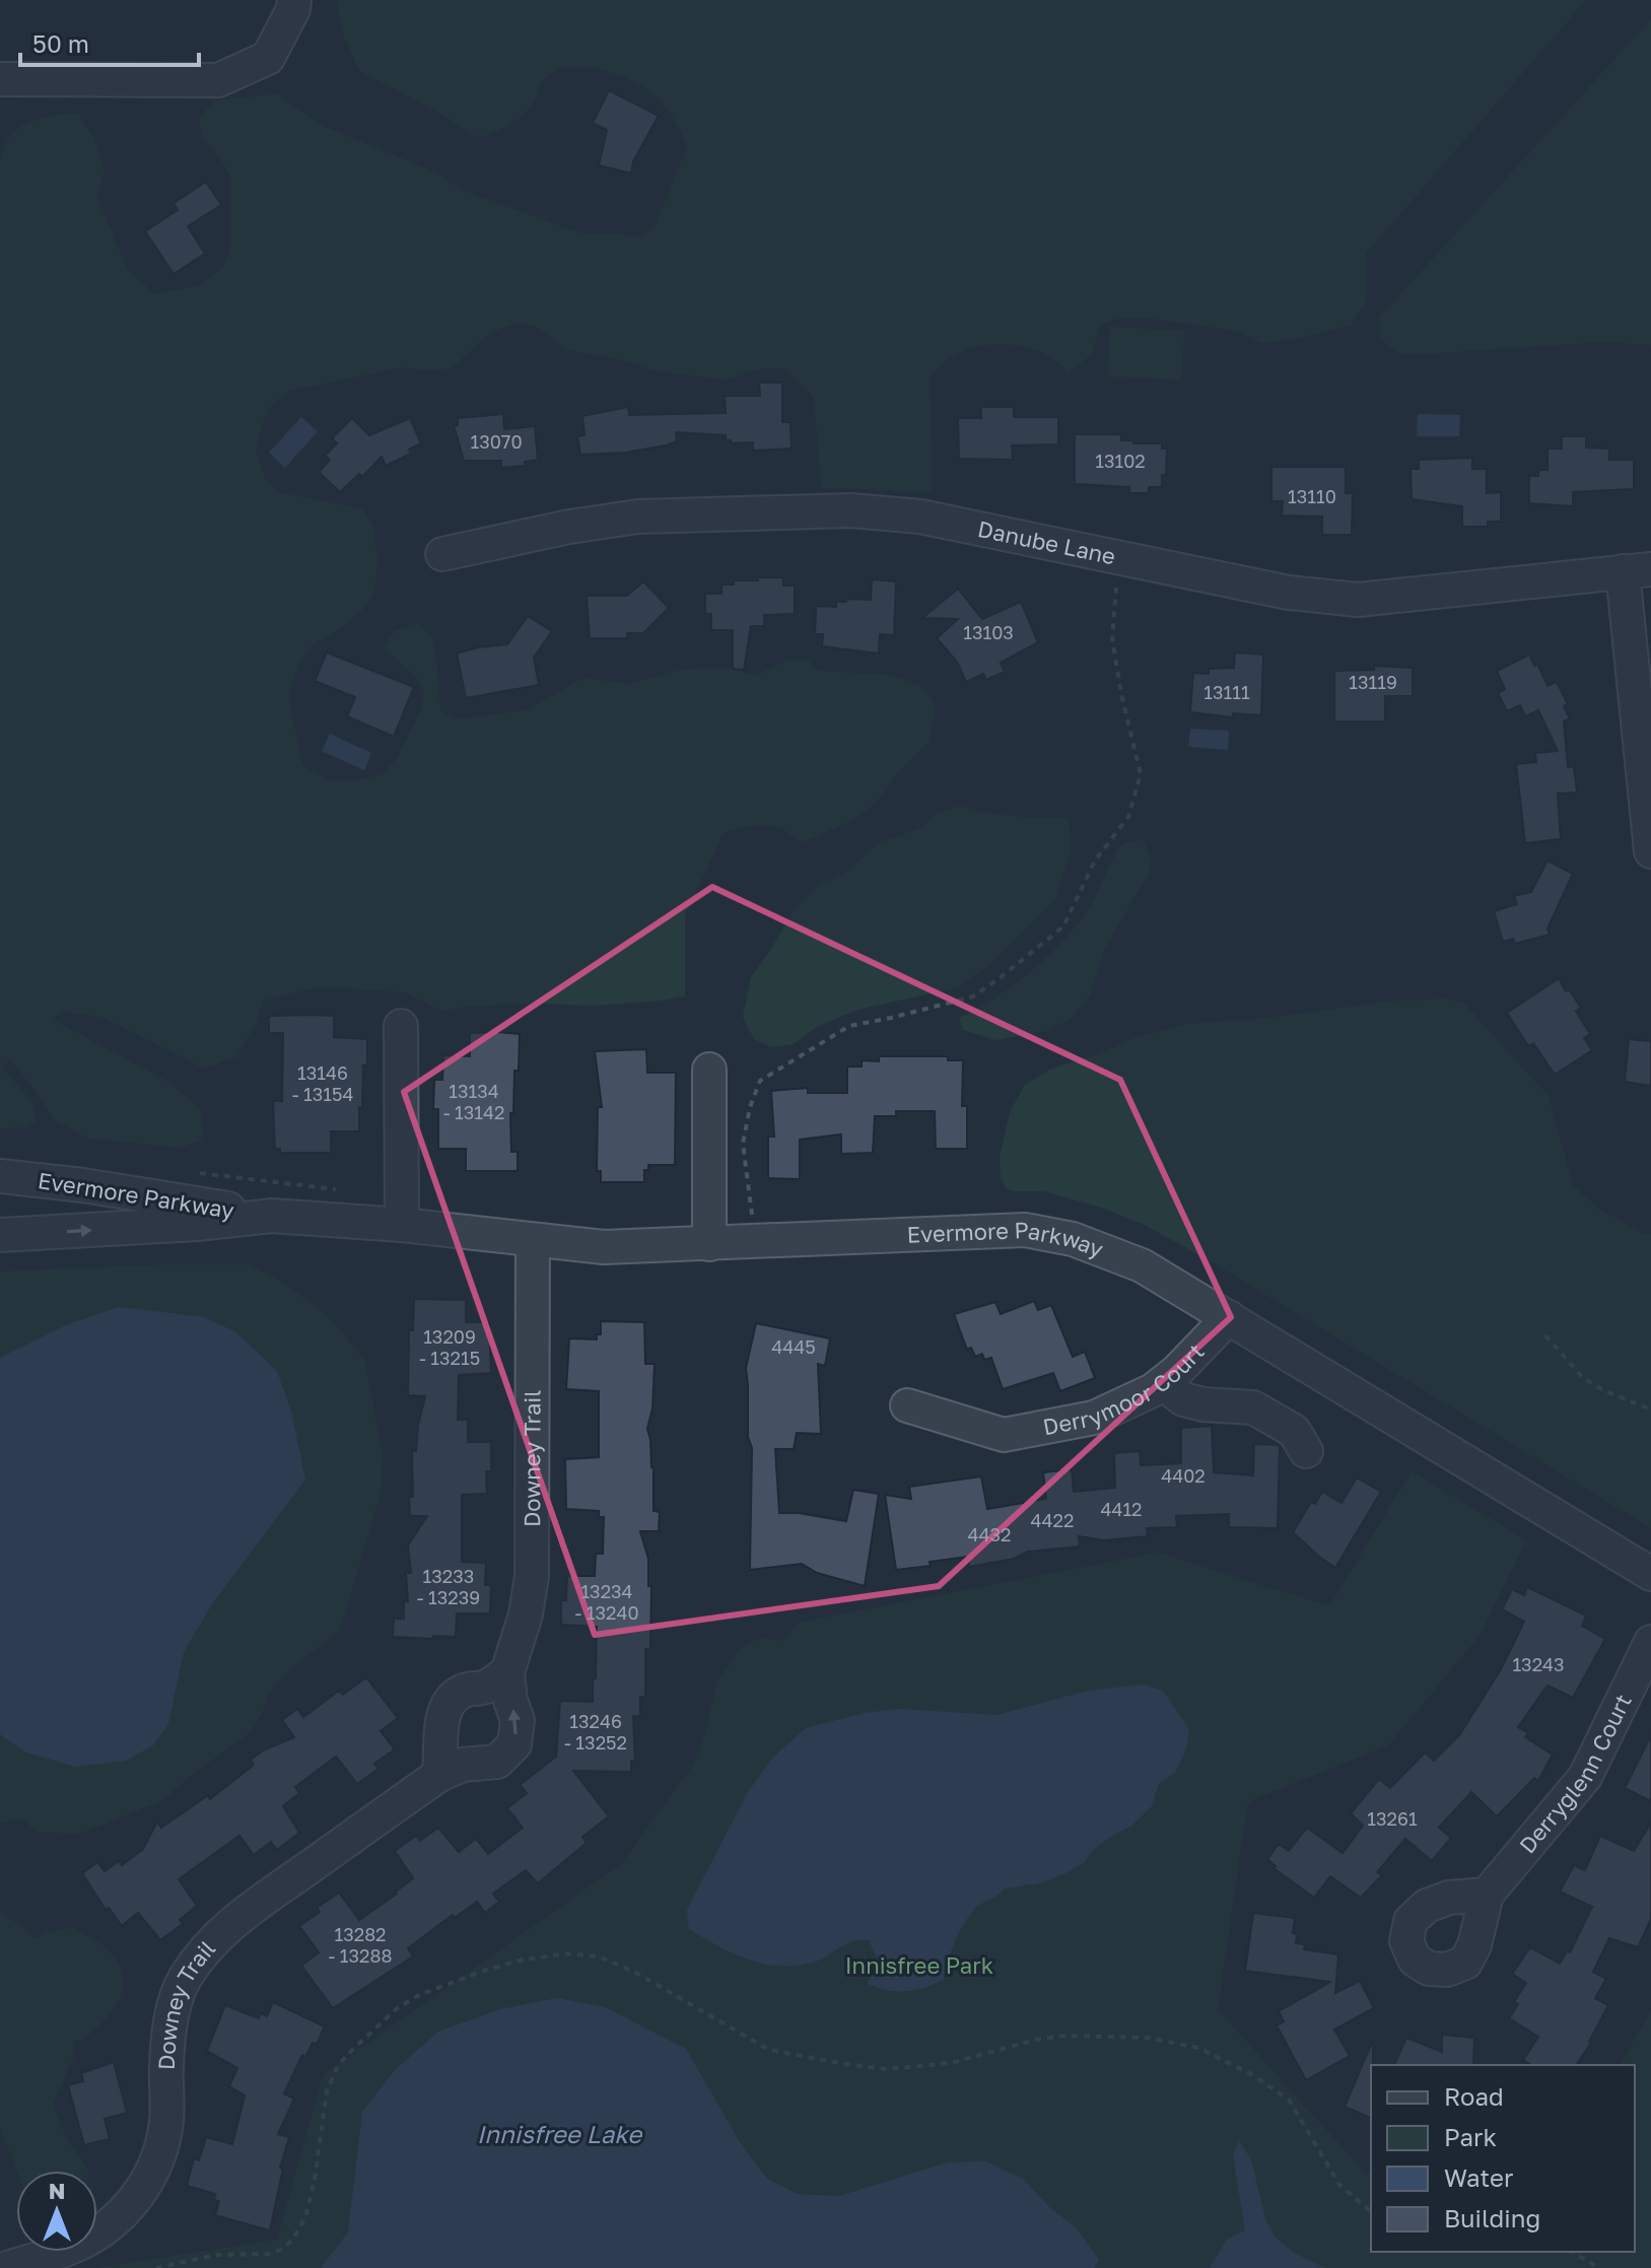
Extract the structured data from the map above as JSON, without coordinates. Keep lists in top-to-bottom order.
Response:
{
  "streets": {
    "street": [
      "Danube Lane",
      "Evermore Parkway",
      "Derrymoor Court",
      "Downey Trail",
      "Derryglenn Court"
    ]
  },
  "crossings": [
    ["Evermore Parkway", "Derrymoor Court"],
    ["Evermore Parkway", "Downey Trail"]
  ],
  "water": ["Innisfree Lake"],
  "parks": ["Innisfree Park"],
  "house_numbers": [
    "13070",
    "13102",
    "13110",
    "13103",
    "13119",
    "13111",
    "13146 - 13154",
    "13134 - 13142",
    "13209 - 13215",
    "4445",
    "4402",
    "4412",
    "4422",
    "4432",
    "13233 - 13239",
    "13234 - 13240",
    "13243",
    "13246 - 13252",
    "13261",
    "13282 - 13288"
  ],
  "legend": [
    "Road",
    "Park",
    "Water",
    "Building"
  ],
  "scale_bar": "50 m",
  "north": "top"
}
